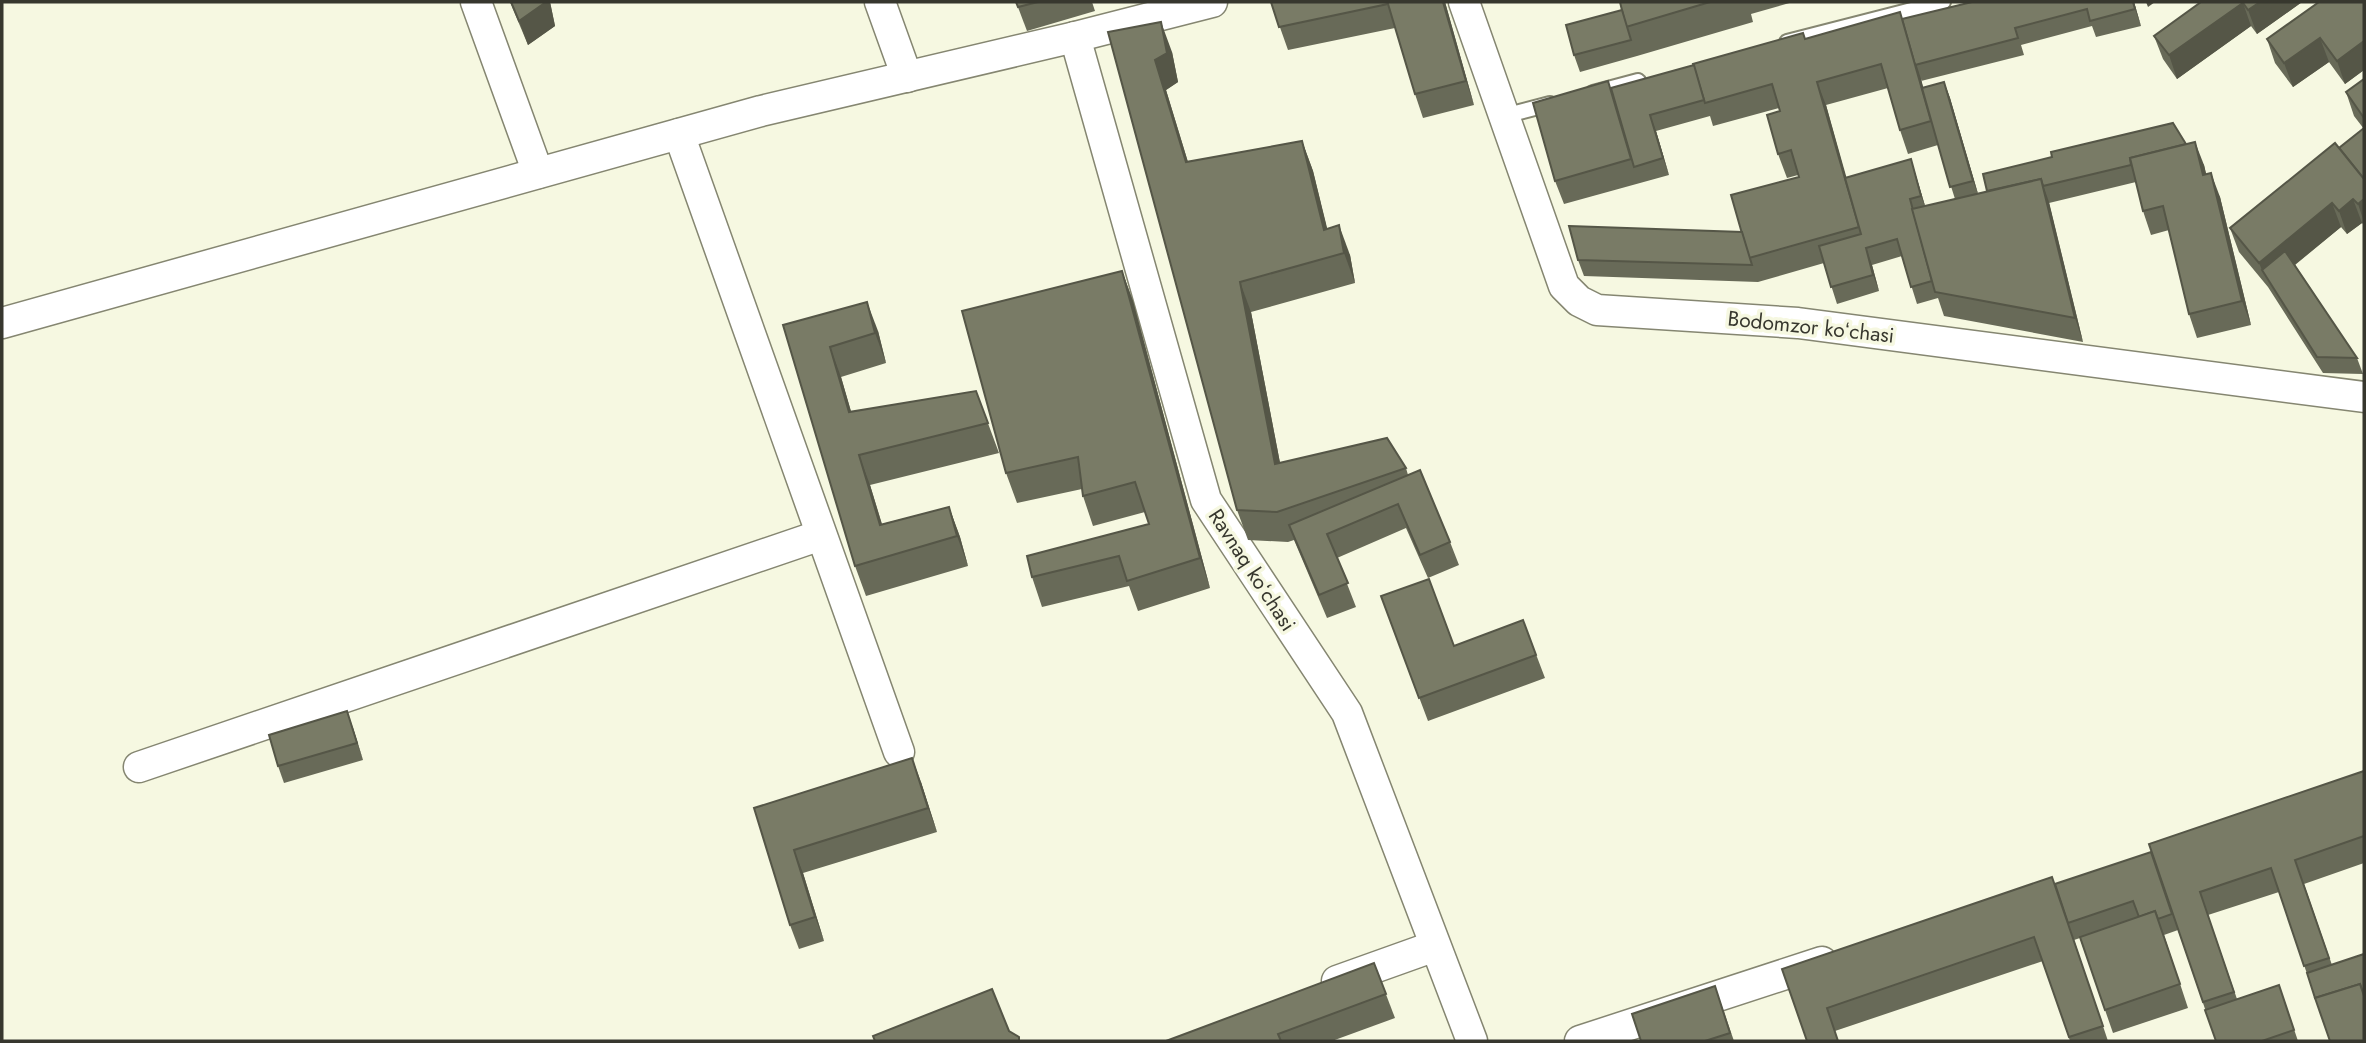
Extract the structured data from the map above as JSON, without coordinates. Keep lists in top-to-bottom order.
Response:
{
  "streets": {
    "street": ["Bodomzor koʻchasi", "Ravnaq koʻchasi"]
  }
}
